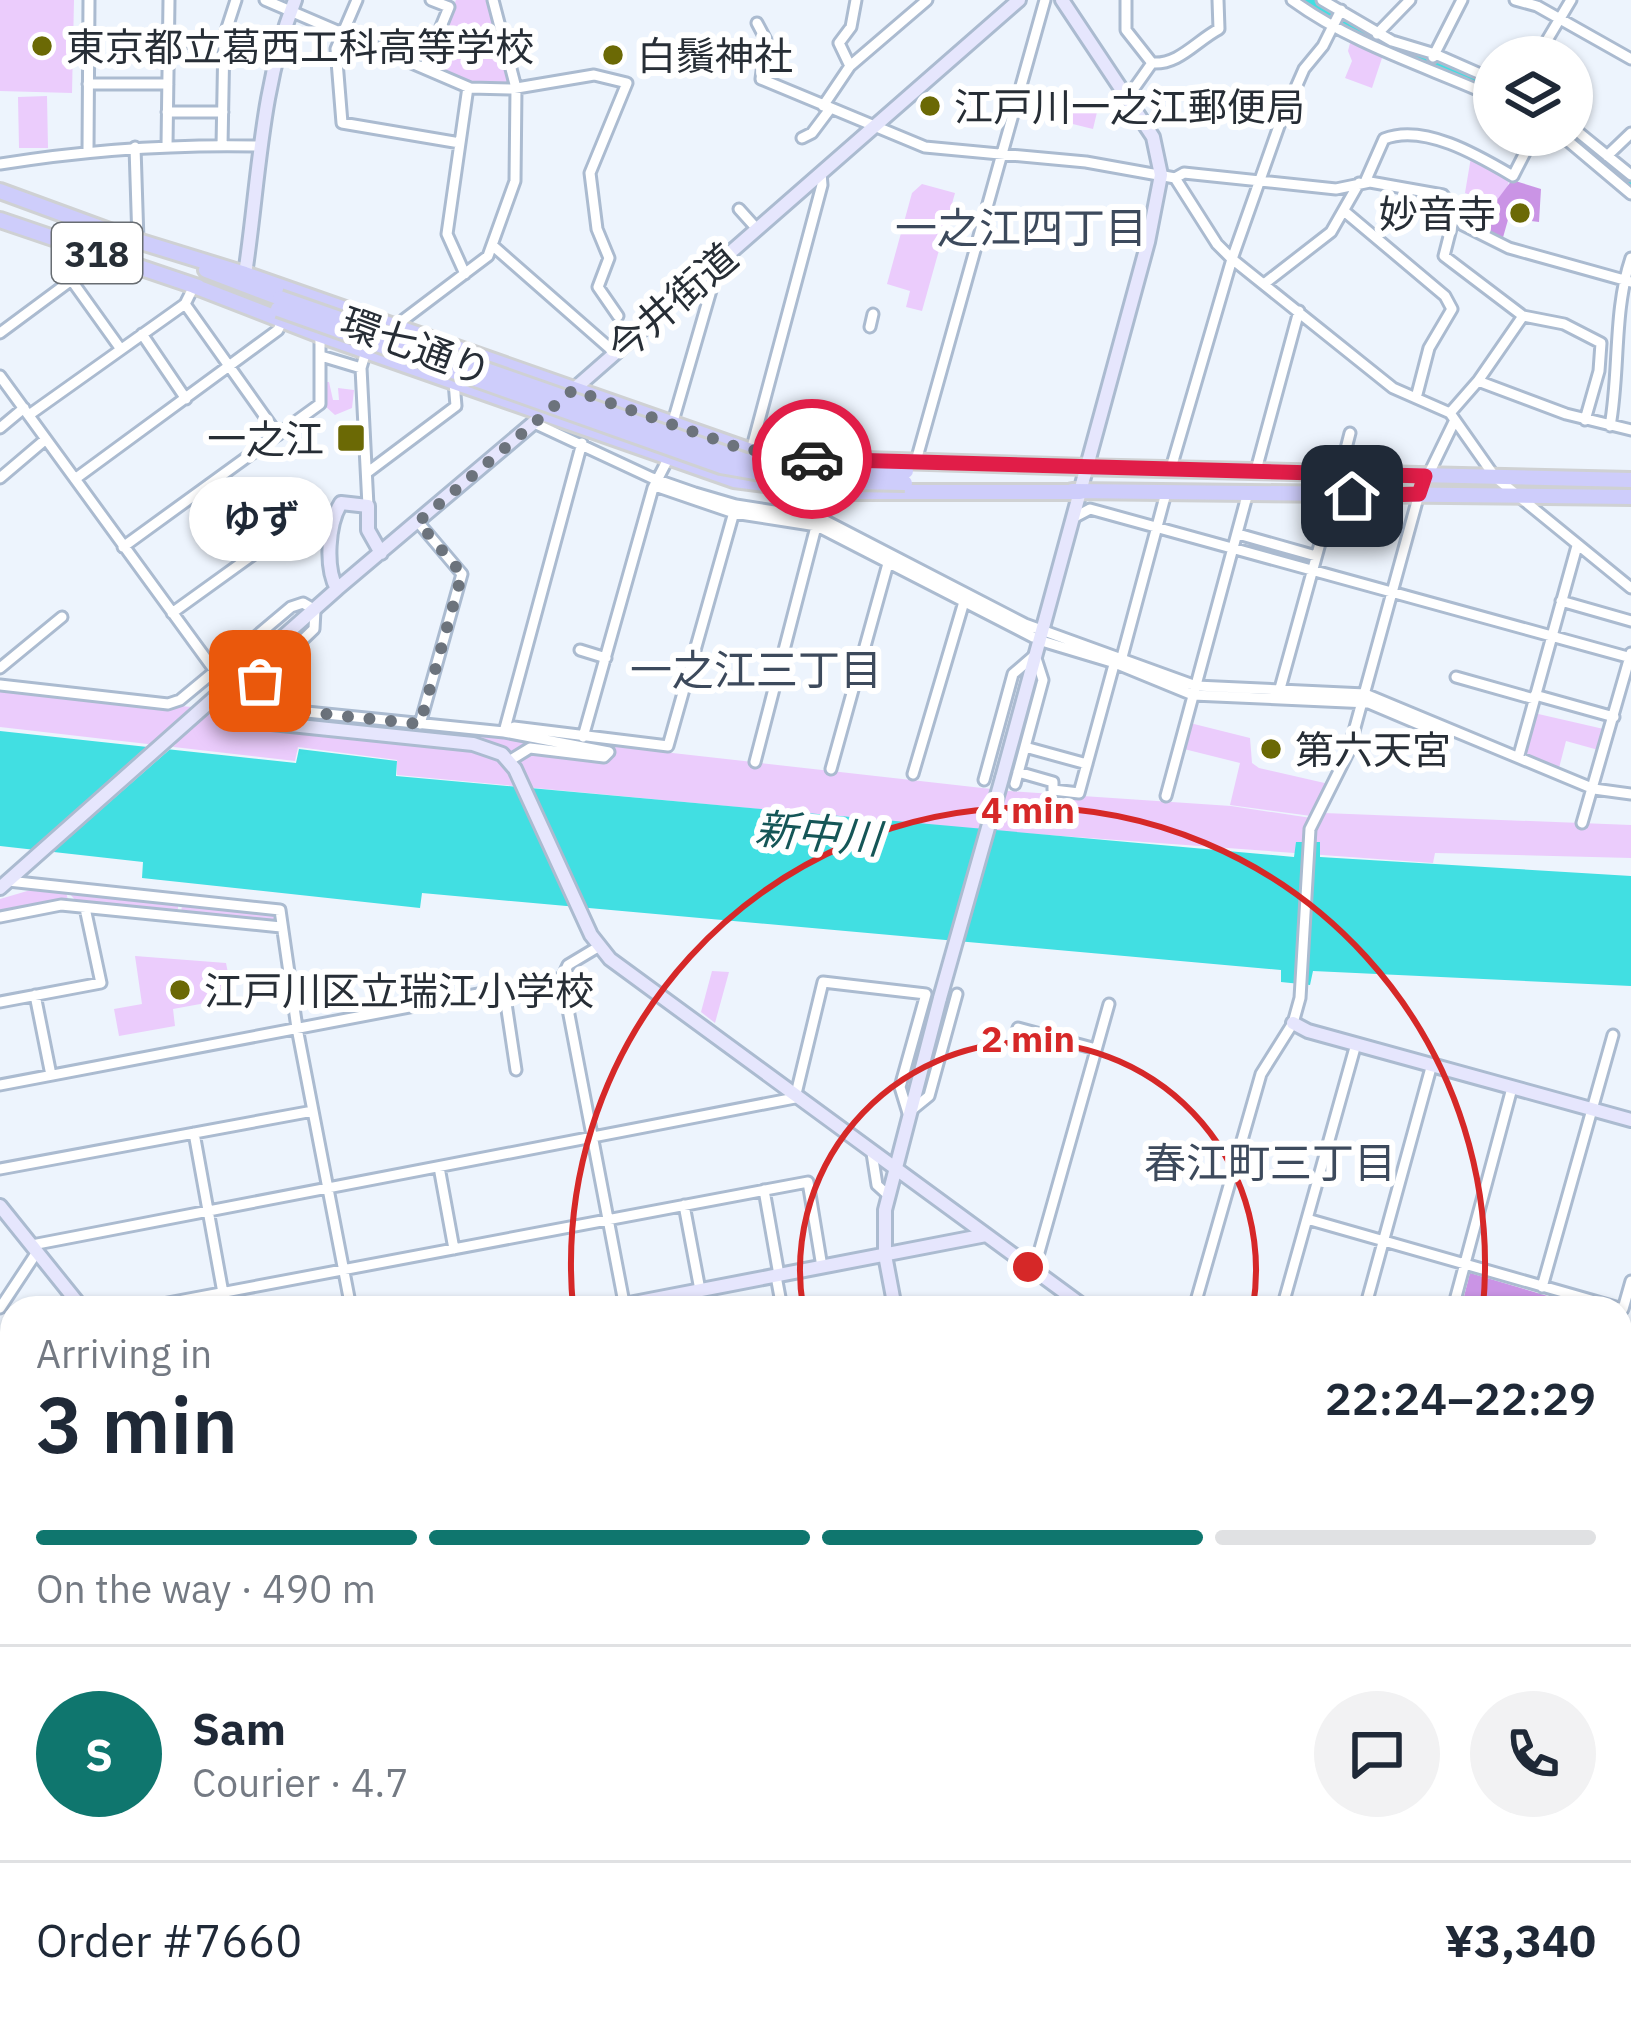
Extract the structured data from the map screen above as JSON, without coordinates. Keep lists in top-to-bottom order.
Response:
{
  "streets": {
    "main road": ["318", "環七通り"],
    "street": ["今井街道"]
  },
  "districts": ["一之江四丁目", "一之江三丁目", "春江町三丁目"],
  "water": ["新中川"],
  "places": {
    "other": [
      "東京都立葛西工科高等学校",
      "白鬚神社",
      "江戸川一之江郵便局",
      "妙音寺",
      "ゆず",
      "第六天宮",
      "江戸川区立瑞江小学校"
    ],
    "transit": ["一之江"]
  },
  "page": {
    "bubble": "ゆず",
    "heading": ["3 min", "Arriving in", "22:24–22:29"],
    "panel": [
      "Sam",
      "Courier · 4.7",
      "Order #7660",
      "¥3,340"
    ],
    "bar": "On the way · 490 m",
    "round": "S"
  },
  "rings": ["4 min", "2 min"]
}
